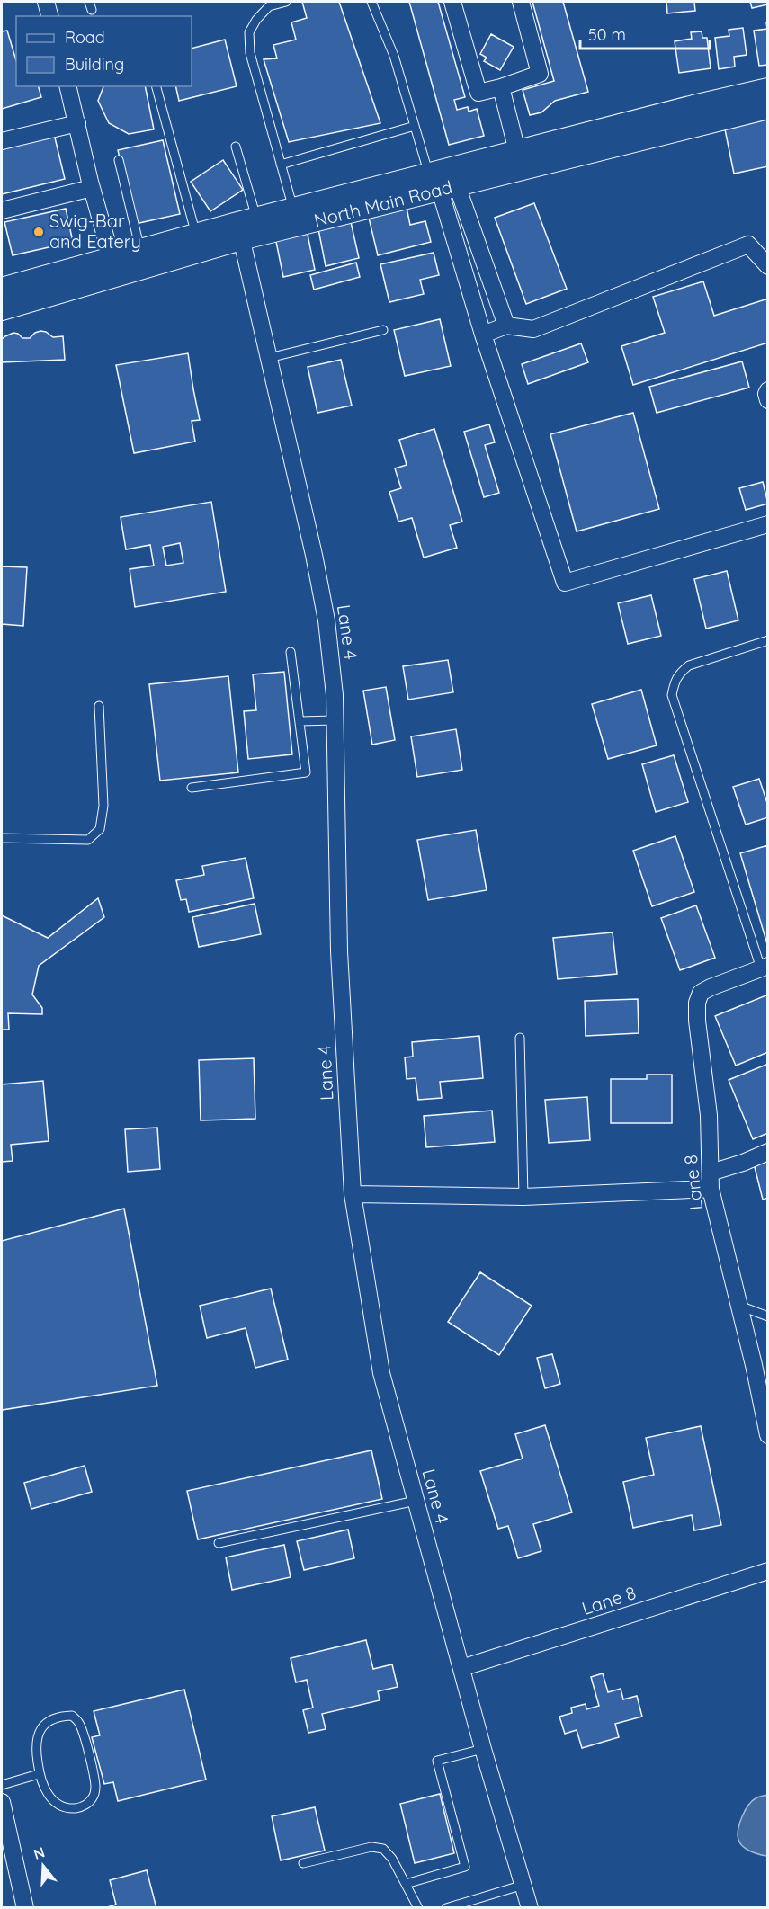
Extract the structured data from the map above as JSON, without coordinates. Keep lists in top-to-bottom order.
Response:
{
  "streets": {
    "main road": ["North Main Road"],
    "street": ["Lane 4", "Lane 8"]
  },
  "crossings": [
    ["North Main Road", "Lane 4"],
    ["Lane 4", "Lane 8"]
  ],
  "places": ["Swig-Bar and Eatery"],
  "legend": ["Road", "Building"],
  "scale_bar": "50 m",
  "north": "top"
}
